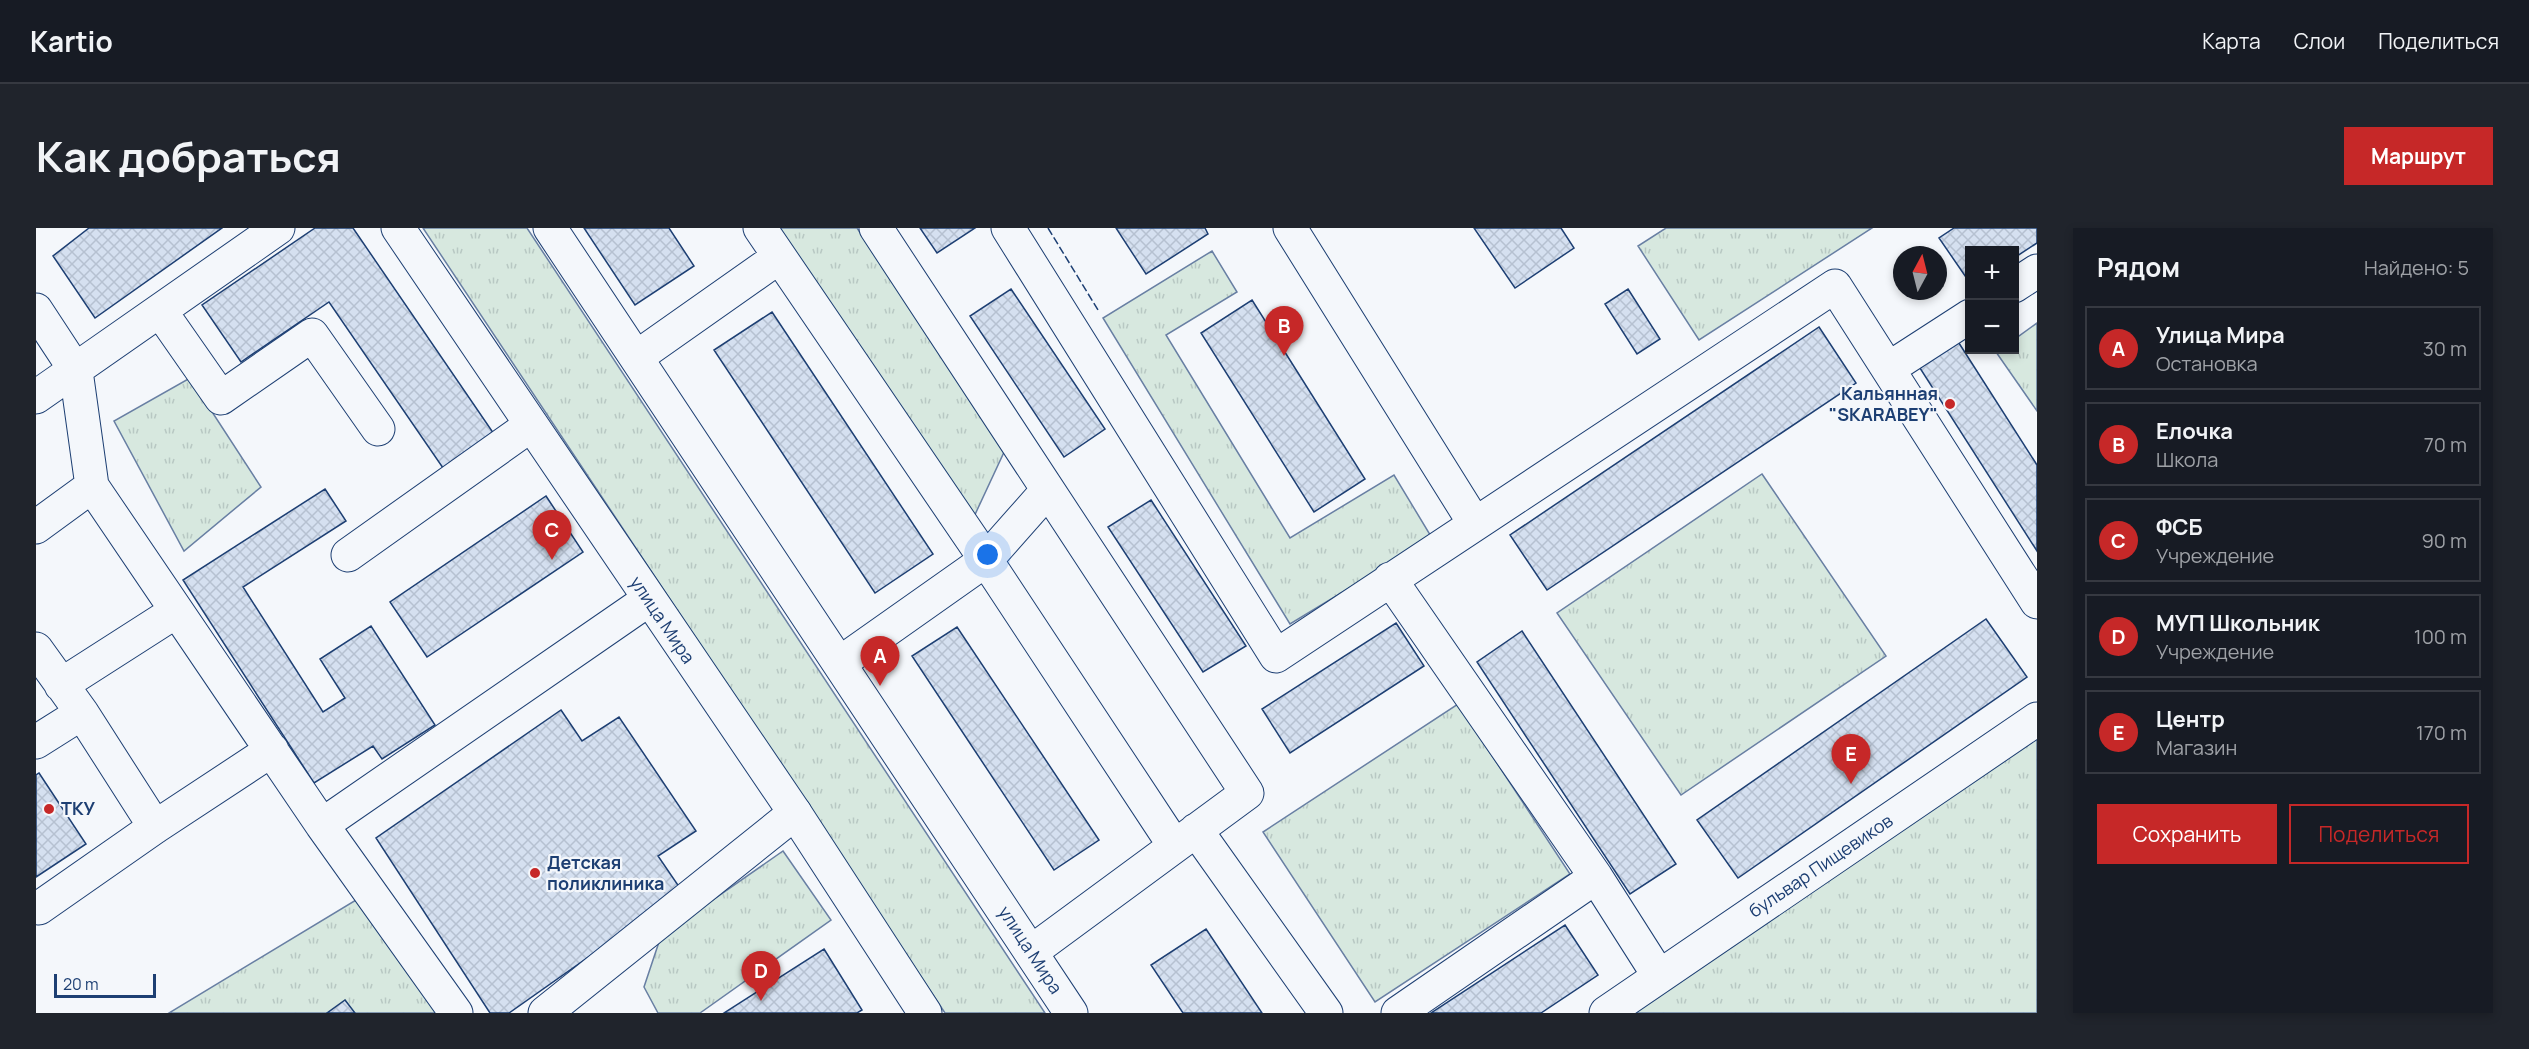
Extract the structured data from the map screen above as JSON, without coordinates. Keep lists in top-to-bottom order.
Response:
{
  "streets": {
    "main road": ["улица Мира", "бульвар Пищевиков"]
  },
  "places": ["Кальянная \"SKARABEY\"", "ТКУ", "Детская поликлиника"],
  "scale_bar": "20 m",
  "north": "top",
  "page": {
    "header": "Kartio",
    "nav": ["Карта", "Слои", "Поделиться"],
    "title": "Как добраться",
    "buttons": [
      "Маршрут",
      ["Сохранить", "Поделиться"]
    ],
    "heading": ["Рядом", "Найдено: 5"],
    "map_buttons": ["+", "−"],
    "pins": [
      "B",
      "C",
      "A",
      "E",
      "D"
    ],
    "list": [
      {
        "mark": "A",
        "name": "Улица Мира",
        "note": "Остановка",
        "value": "30 m"
      },
      {
        "mark": "B",
        "name": "Елочка",
        "note": "Школа",
        "value": "70 m"
      },
      {
        "mark": "C",
        "name": "ФСБ",
        "note": "Учреждение",
        "value": "90 m"
      },
      {
        "mark": "D",
        "name": "МУП Школьник",
        "note": "Учреждение",
        "value": "100 m"
      },
      {
        "mark": "E",
        "name": "Центр",
        "note": "Магазин",
        "value": "170 m"
      }
    ],
    "scale": "20 m"
  }
}
